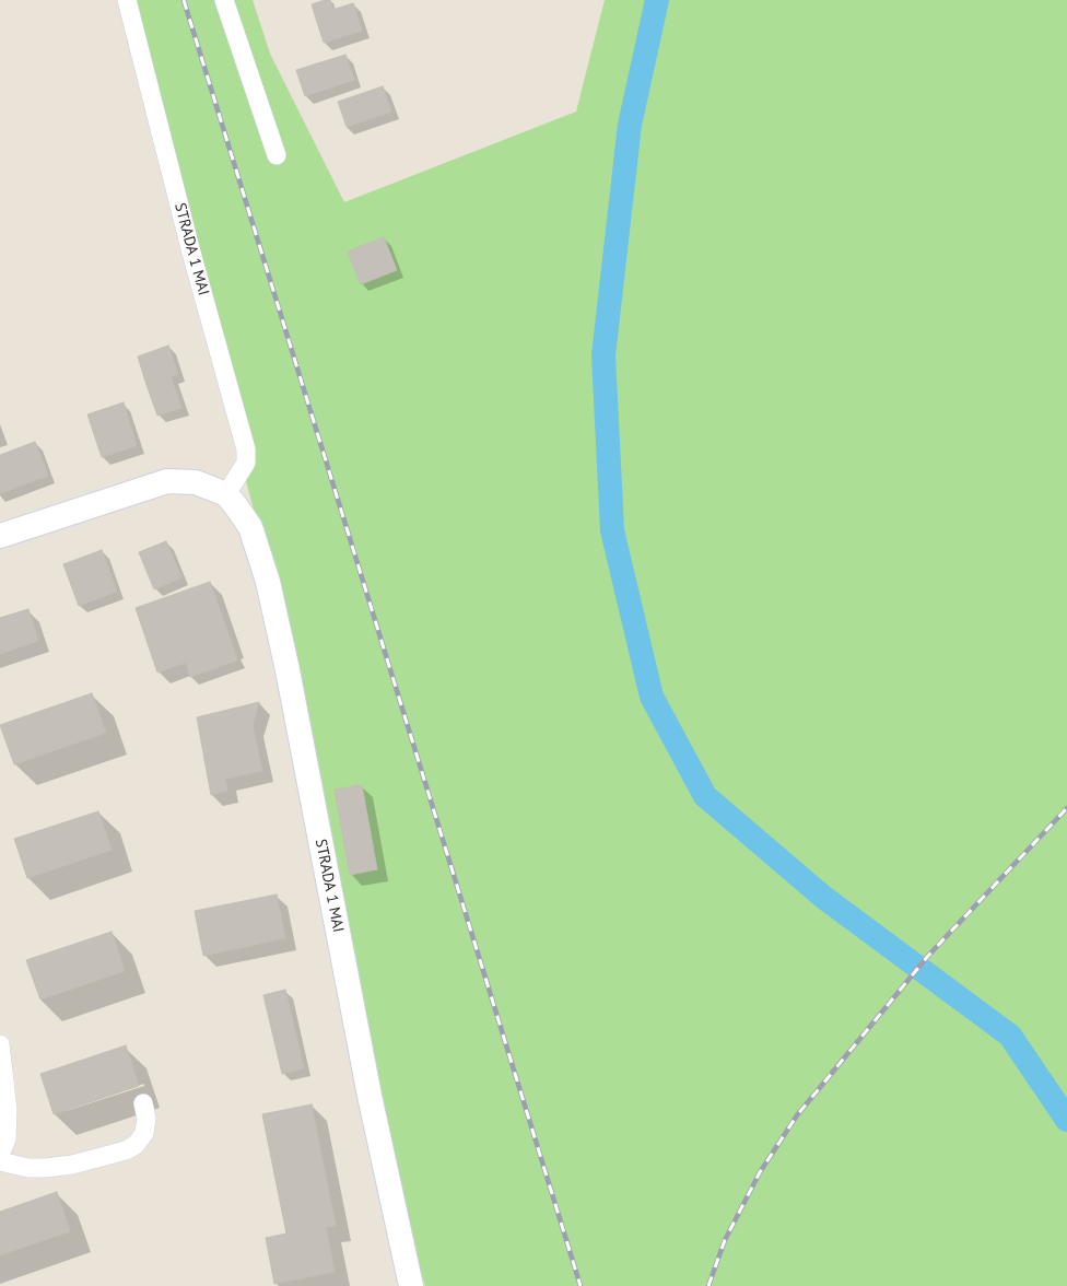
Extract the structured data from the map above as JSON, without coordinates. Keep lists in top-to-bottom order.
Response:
{
  "streets": {
    "main road": ["STRADA 1 MAI"]
  }
}
